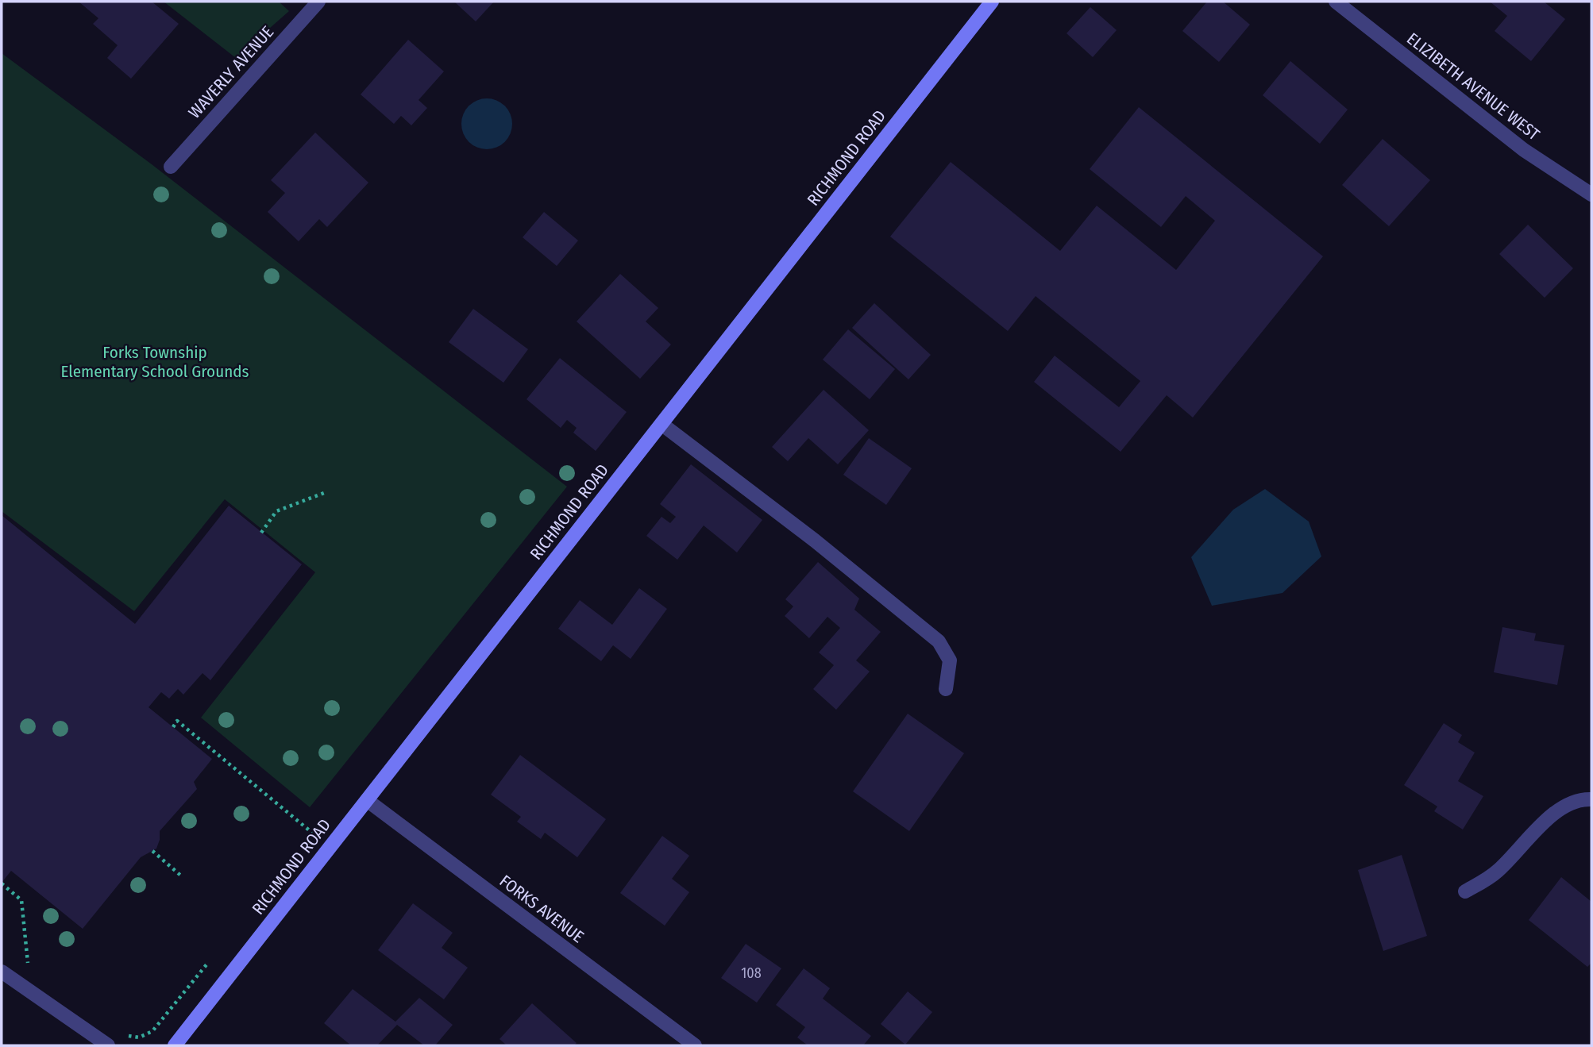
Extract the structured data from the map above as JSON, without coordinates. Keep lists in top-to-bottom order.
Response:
{
  "streets": {
    "street": [
      "WAVERLY AVENUE",
      "ELIZIBETH AVENUE WEST",
      "RICHMOND ROAD",
      "FORKS AVENUE"
    ]
  },
  "crossings": [
    ["RICHMOND ROAD", "FORKS AVENUE"]
  ],
  "parks": ["Forks Township Elementary School Grounds"],
  "house_numbers": ["108"]
}
